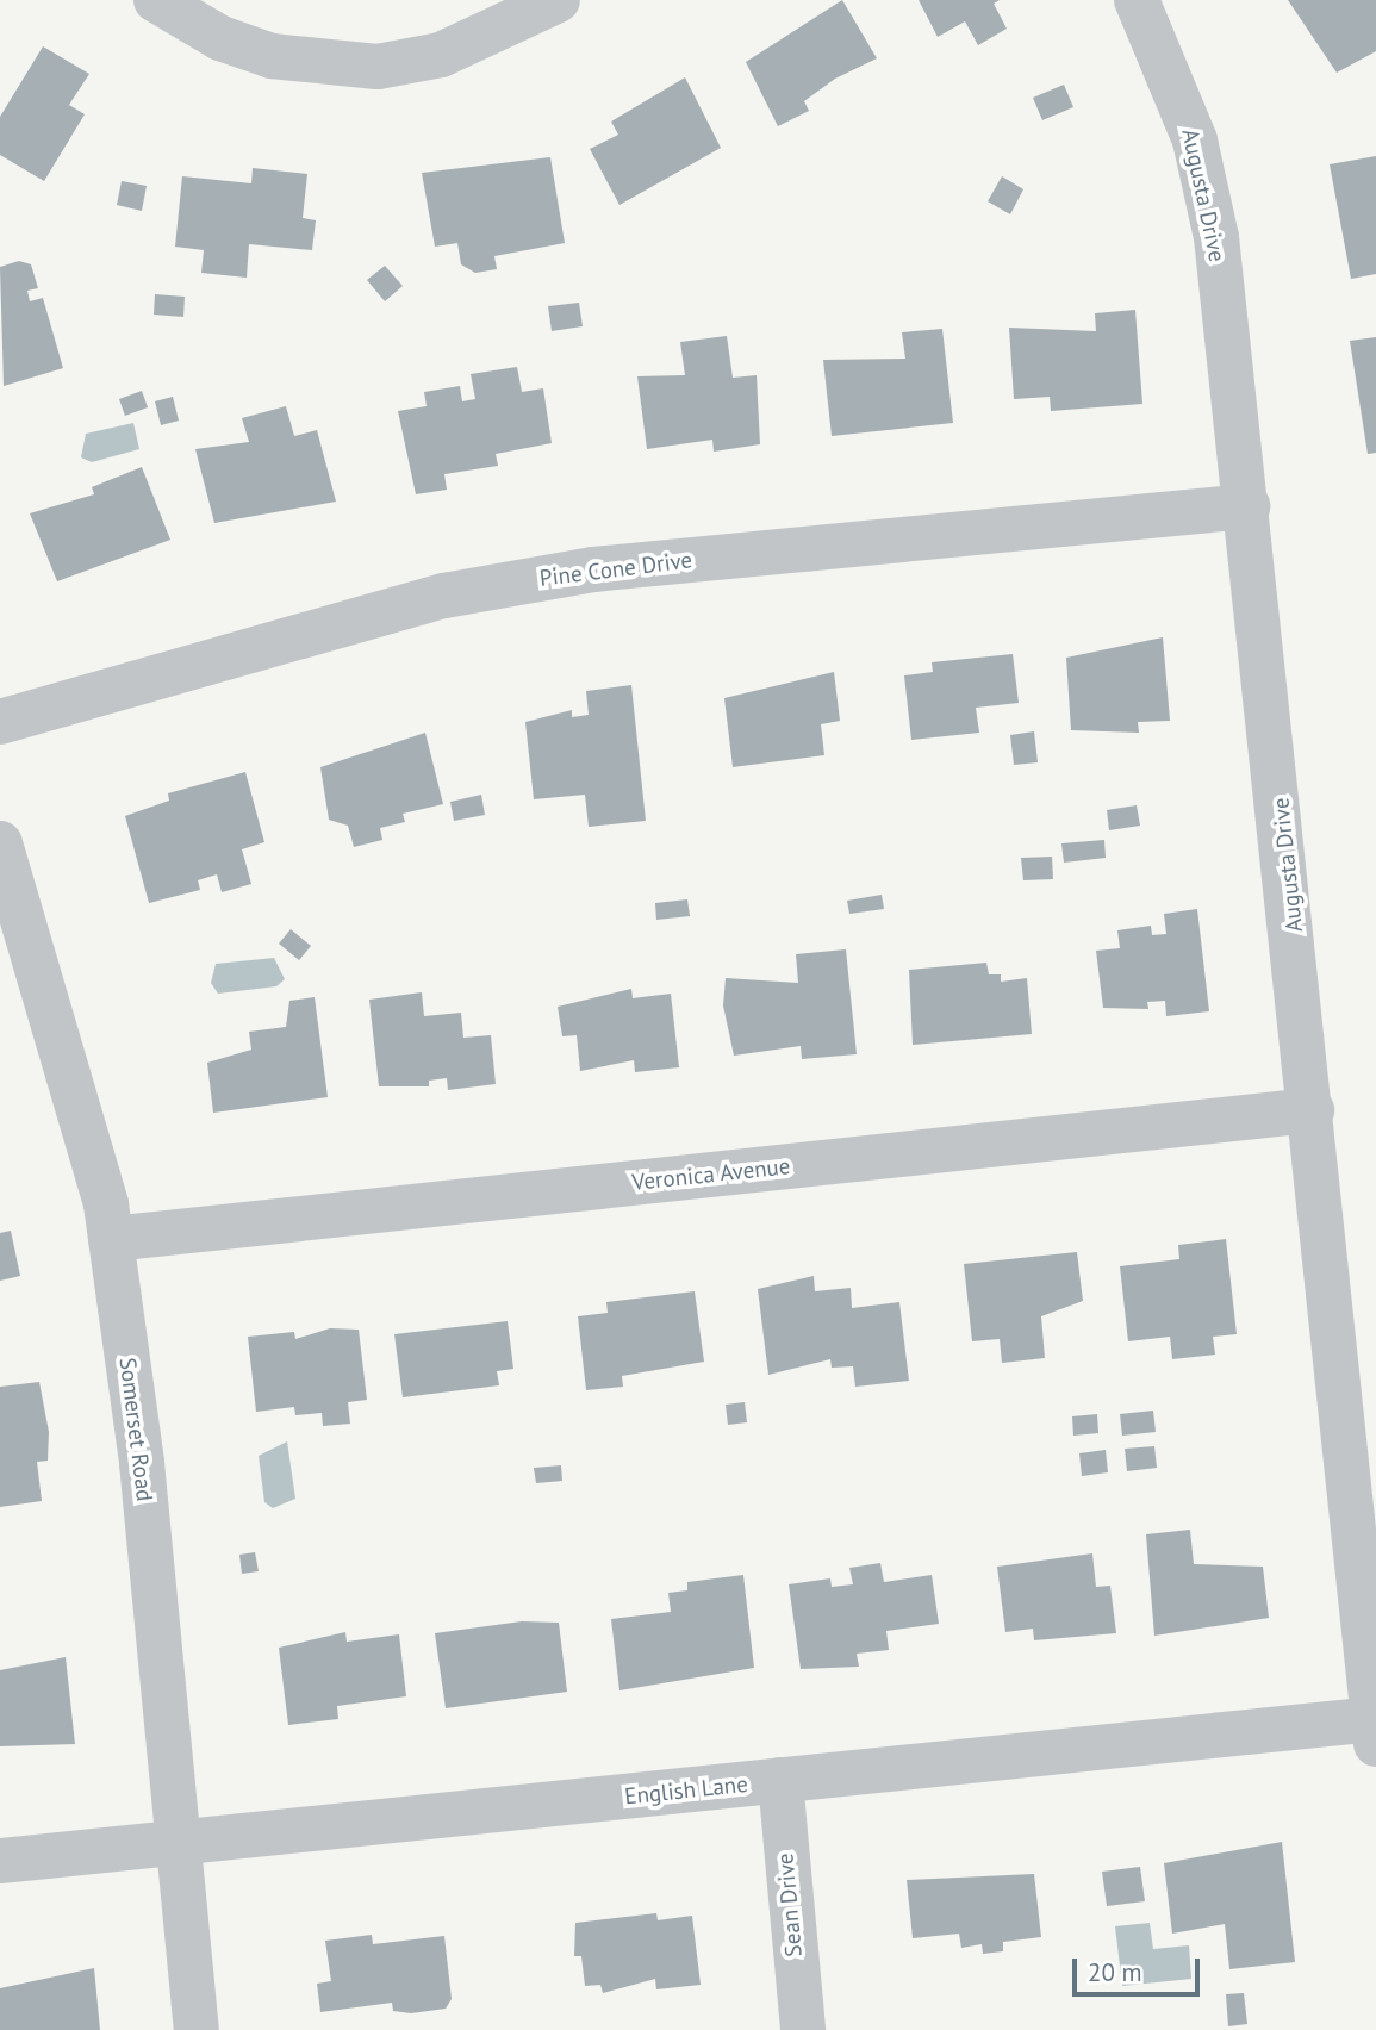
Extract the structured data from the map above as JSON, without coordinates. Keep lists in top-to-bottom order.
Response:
{
  "streets": {
    "street": [
      "Augusta Drive",
      "Pine Cone Drive",
      "Veronica Avenue",
      "Somerset Road",
      "English Lane",
      "Sean Drive"
    ]
  },
  "crossings": [
    ["Augusta Drive", "Pine Cone Drive"],
    ["Augusta Drive", "Veronica Avenue"],
    ["Augusta Drive", "English Lane"],
    ["Veronica Avenue", "Somerset Road"],
    ["Somerset Road", "English Lane"],
    ["English Lane", "Sean Drive"]
  ],
  "scale_bar": "20 m"
}
